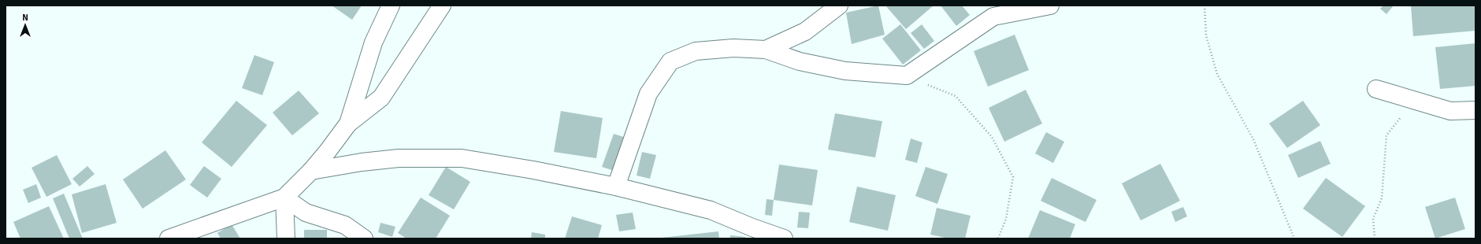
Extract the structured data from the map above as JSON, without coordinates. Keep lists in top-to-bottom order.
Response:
{
  "north": "top"
}
